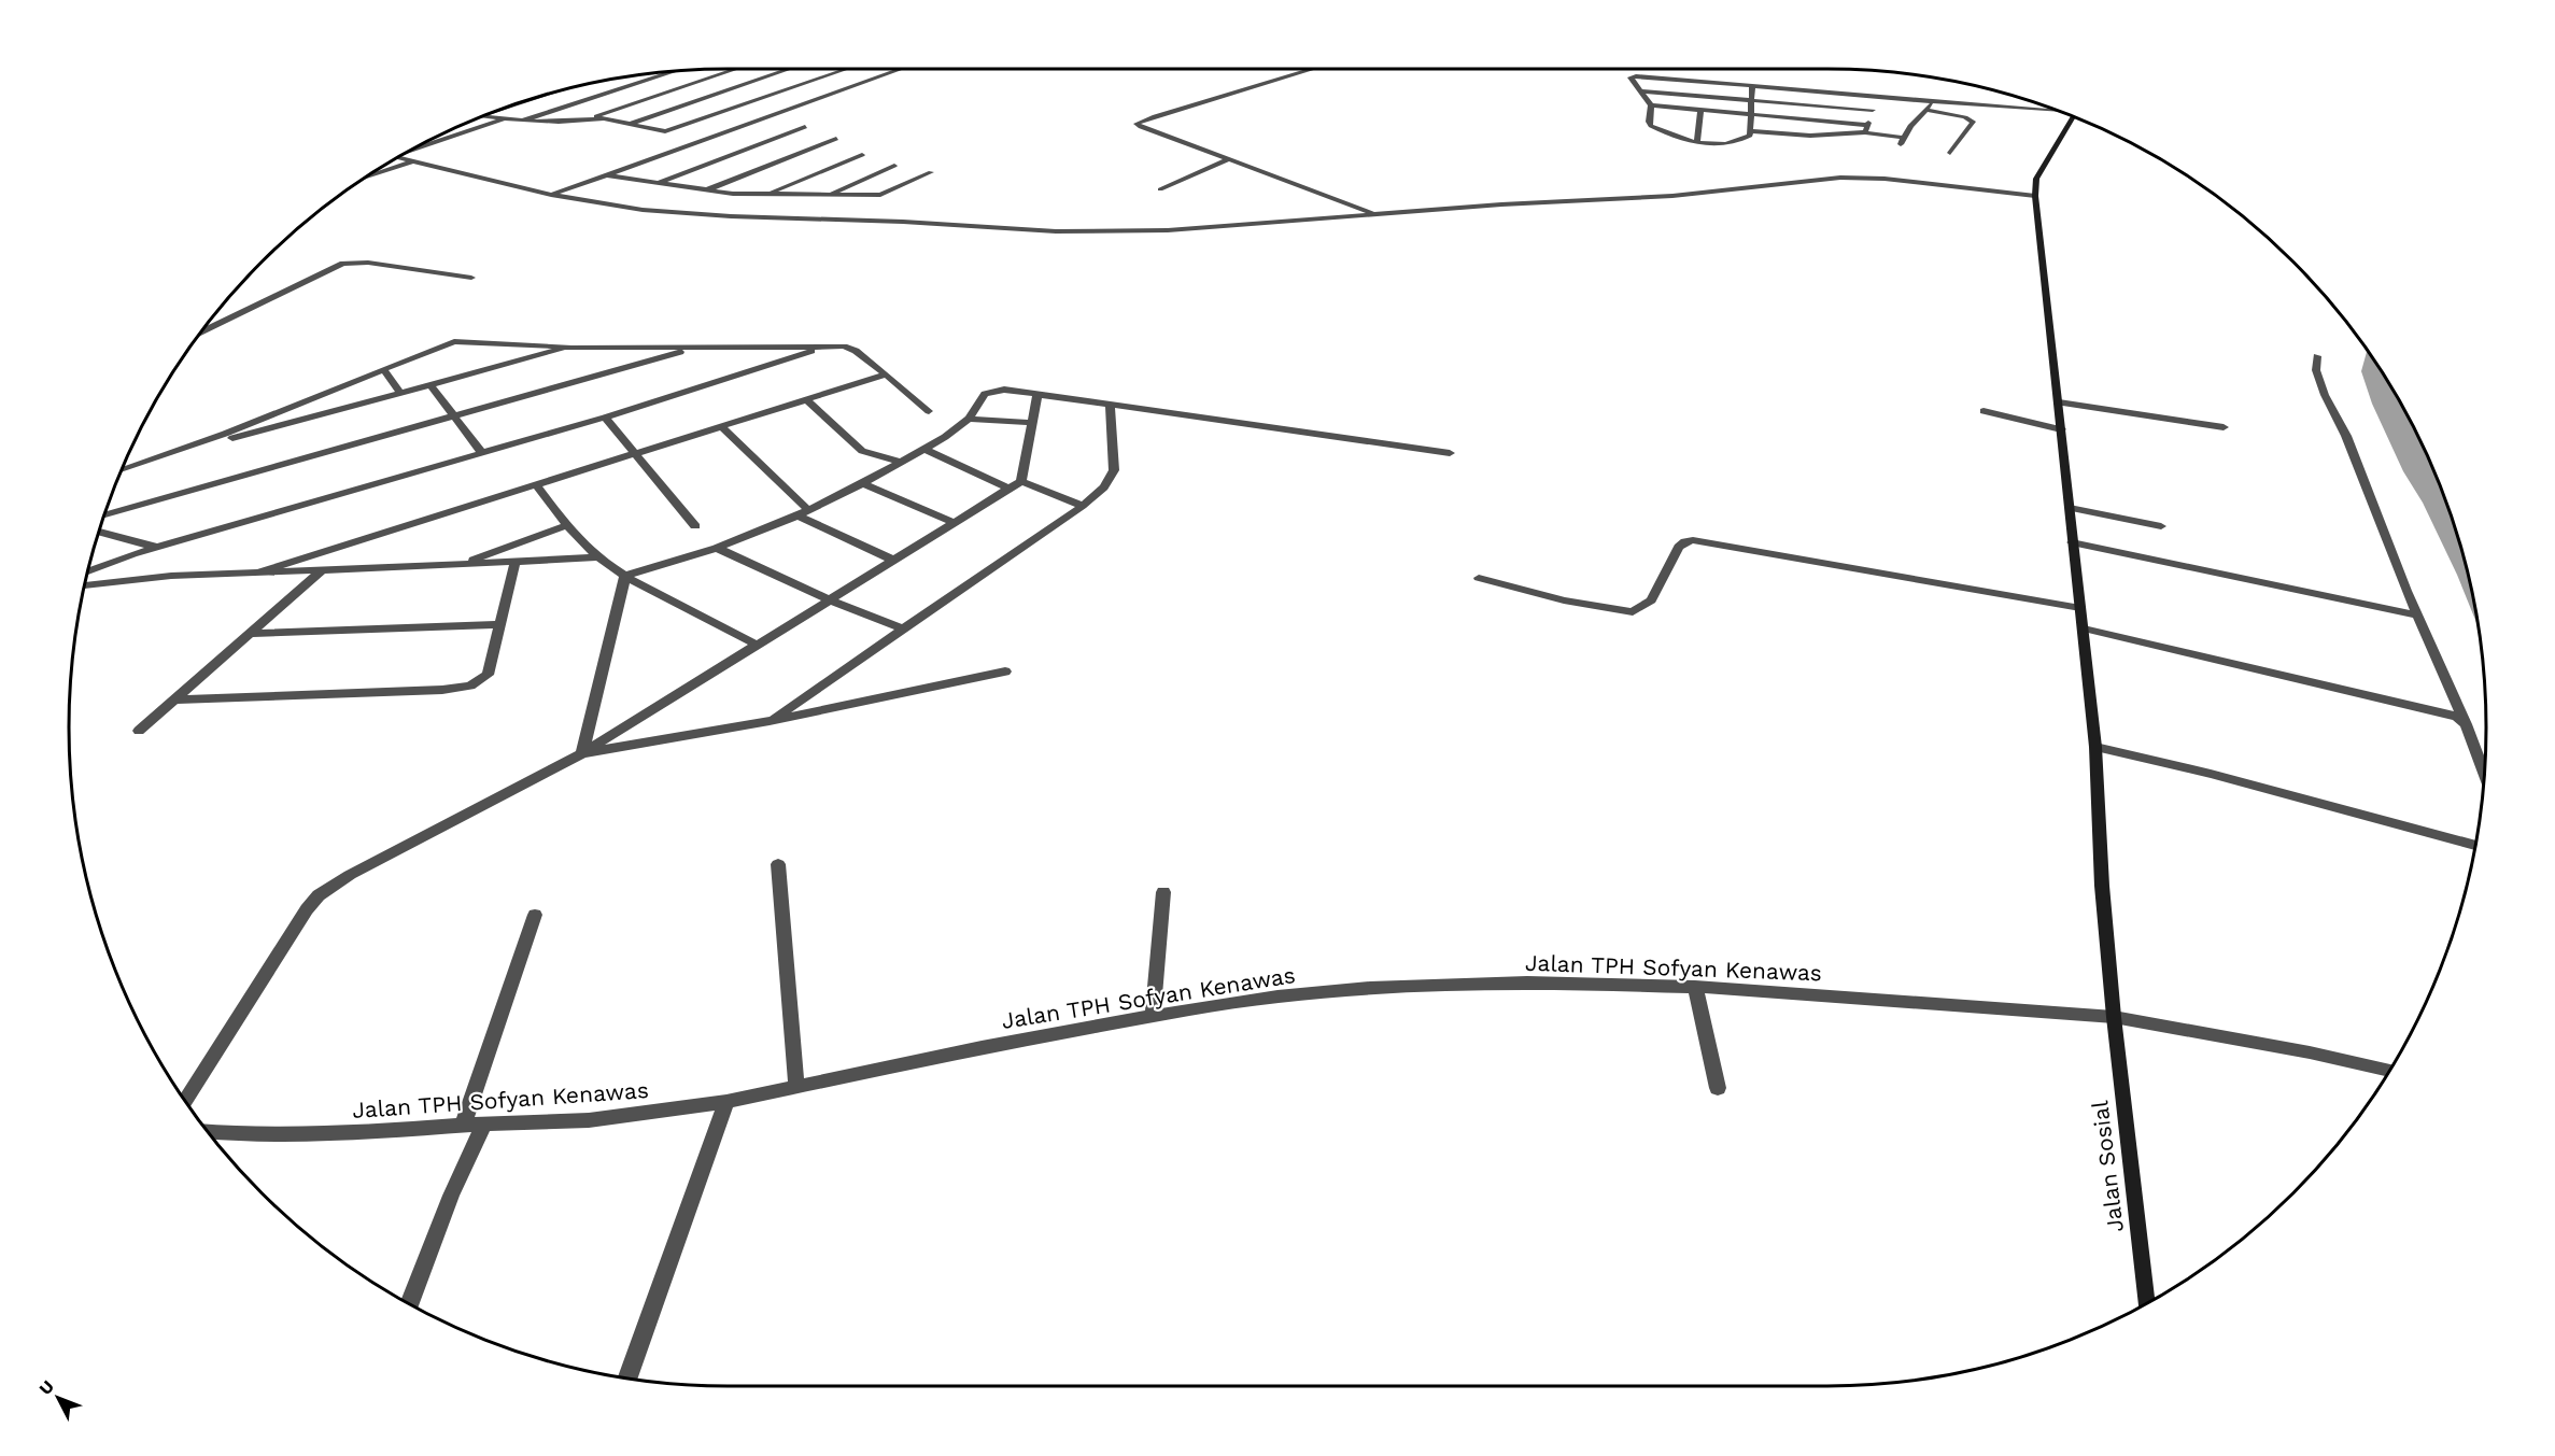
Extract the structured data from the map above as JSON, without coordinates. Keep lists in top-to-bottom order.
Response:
{
  "streets": {
    "street": ["Jalan TPH Sofyan Kenawas", "Jalan Sosial"]
  },
  "crossings": [
    ["Jalan TPH Sofyan Kenawas", "Jalan Sosial"]
  ],
  "north": "top left"
}
